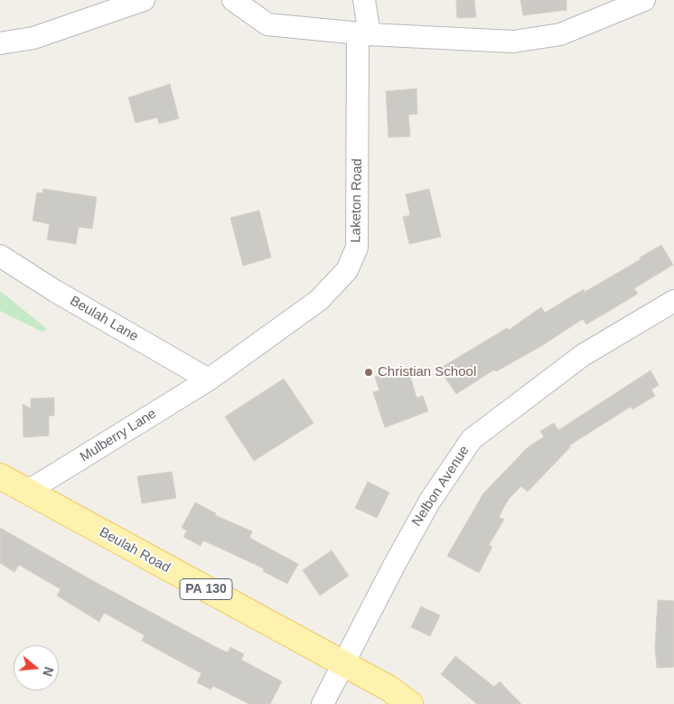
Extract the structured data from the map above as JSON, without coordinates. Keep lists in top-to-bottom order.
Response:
{
  "streets": {
    "main road": ["Beulah Road", "PA 130"],
    "street": [
      "Laketon Road",
      "Beulah Lane",
      "Mulberry Lane",
      "Nelbon Avenue"
    ]
  },
  "crossings": [
    ["Laketon Road", "Beulah Lane"],
    ["Laketon Road", "Mulberry Lane"],
    ["Beulah Lane", "Mulberry Lane"],
    ["Mulberry Lane", "Beulah Road"],
    ["Nelbon Avenue", "Beulah Road"]
  ],
  "places": ["Christian School"],
  "north": "right"
}
